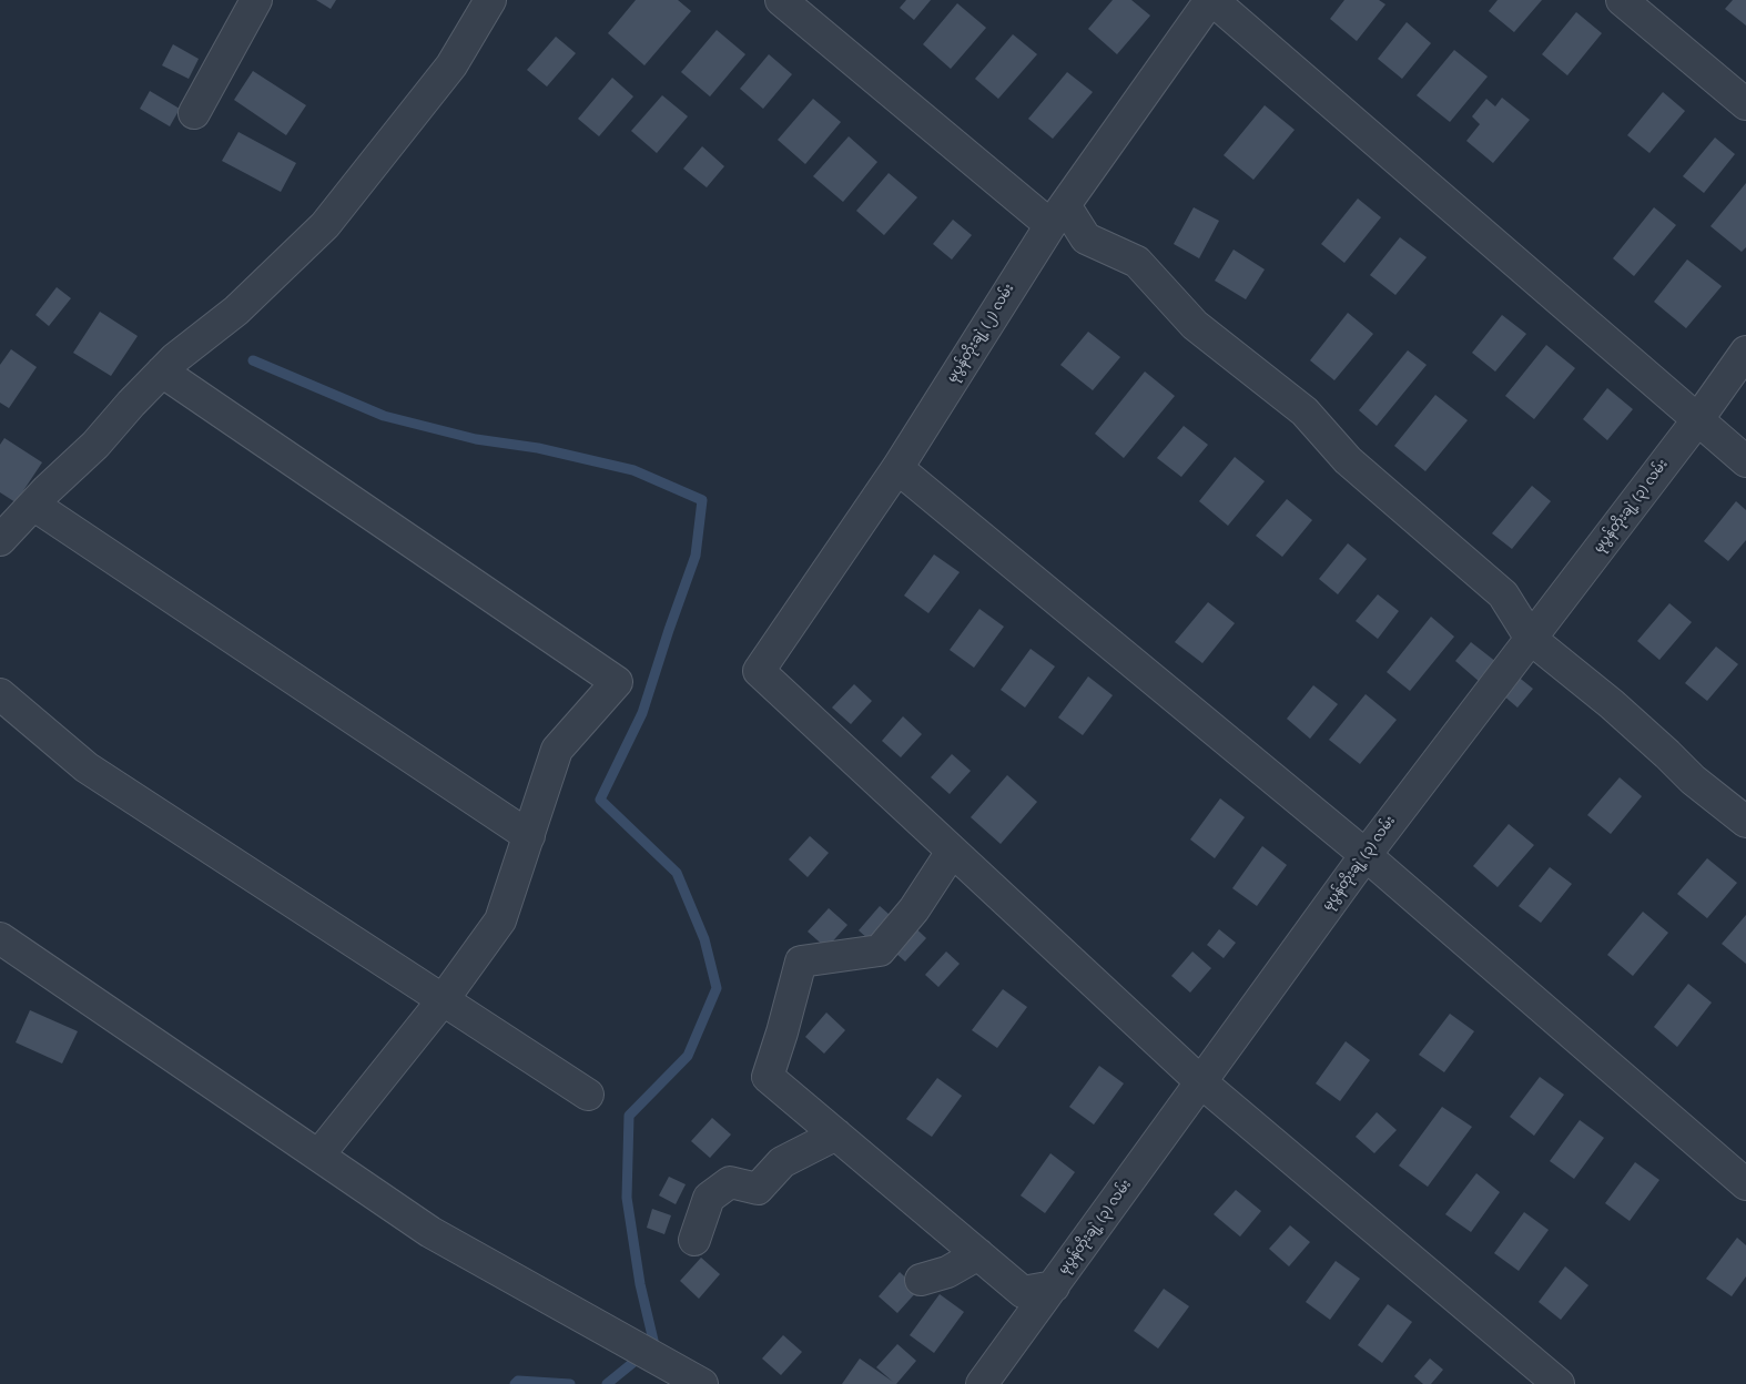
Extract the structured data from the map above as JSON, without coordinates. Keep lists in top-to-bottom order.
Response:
{
  "streets": {
    "street": ["မုပွန်တိုးချဲ့ (၂) လမ်း", "မုပွန်တိုးချဲ့ (၃) လမ်း"]
  }
}
